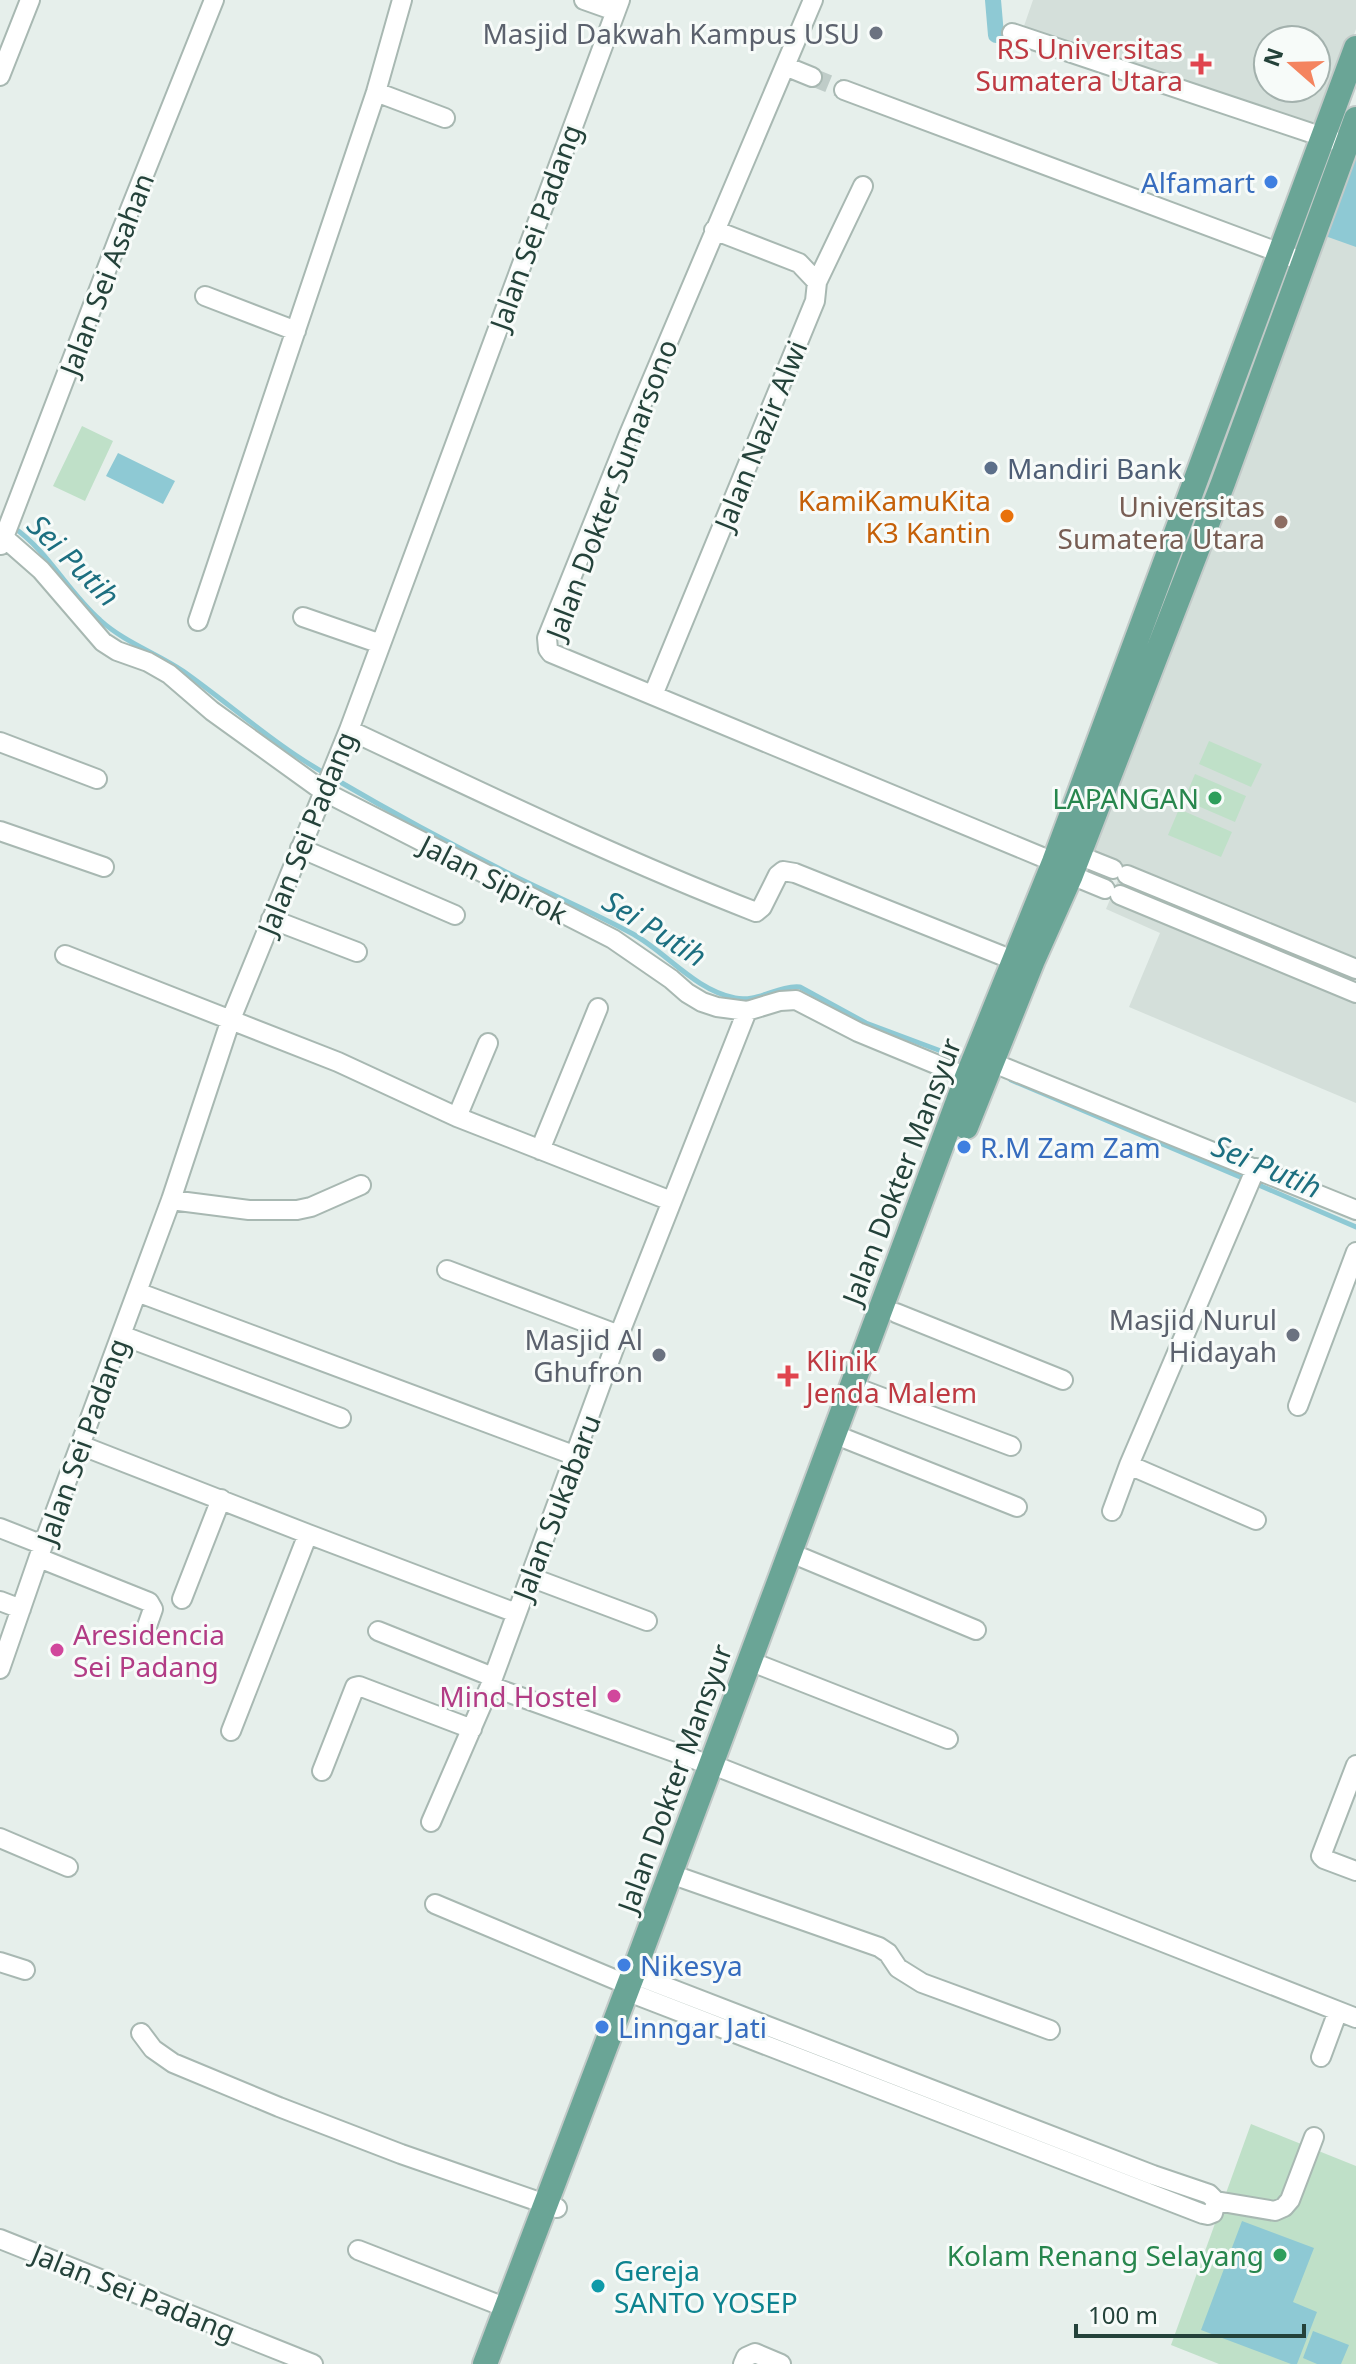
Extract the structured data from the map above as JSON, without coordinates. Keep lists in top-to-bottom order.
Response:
{
  "streets": {
    "main road": ["Jalan Dokter Mansyur"],
    "street": [
      "Jalan Sei Padang",
      "Jalan Sei Asahan",
      "Jalan Nazir Alwi",
      "Jalan Dokter Sumarsono",
      "Jalan Sipirok",
      "Jalan Sukabaru"
    ]
  },
  "crossings": [
    ["Jalan Sei Padang", "Jalan Sipirok"],
    ["Jalan Sei Asahan", "Jalan Sipirok"],
    ["Jalan Nazir Alwi", "Jalan Dokter Sumarsono"],
    ["Jalan Dokter Sumarsono", "Jalan Dokter Mansyur"],
    ["Jalan Sipirok", "Jalan Dokter Mansyur"],
    ["Jalan Sipirok", "Jalan Sukabaru"]
  ],
  "water": ["Sei Putih"],
  "places": {
    "other": [
      "Masjid Dakwah Kampus USU",
      "Alfamart",
      "Mandiri Bank",
      "KamiKamuKita K3 Kantin",
      "Universitas Sumatera Utara",
      "LAPANGAN",
      "R.M Zam Zam",
      "Masjid Nurul Hidayah",
      "Masjid Al Ghufron",
      "Aresidencia Sei Padang",
      "Mind Hostel",
      "Nikesya",
      "Linngar Jati",
      "Kolam Renang Selayang",
      "Gereja SANTO YOSEP"
    ],
    "health": ["RS Universitas Sumatera Utara", "Klinik Jenda Malem"]
  },
  "scale_bar": "100 m",
  "north": "left"
}
